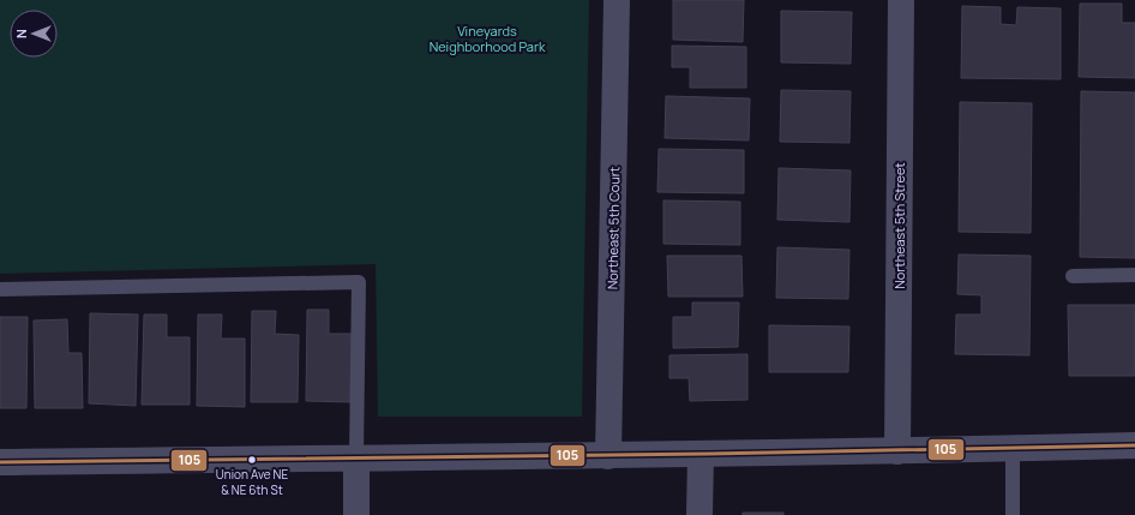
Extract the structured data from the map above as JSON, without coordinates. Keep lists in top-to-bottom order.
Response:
{
  "streets": {
    "street": ["Northeast 5th Street", "Northeast 5th Court"]
  },
  "parks": ["Vineyards Neighborhood Park"],
  "places": ["Union Ave NE & NE 6th St"],
  "lines": ["transit line 105"],
  "north": "left"
}
